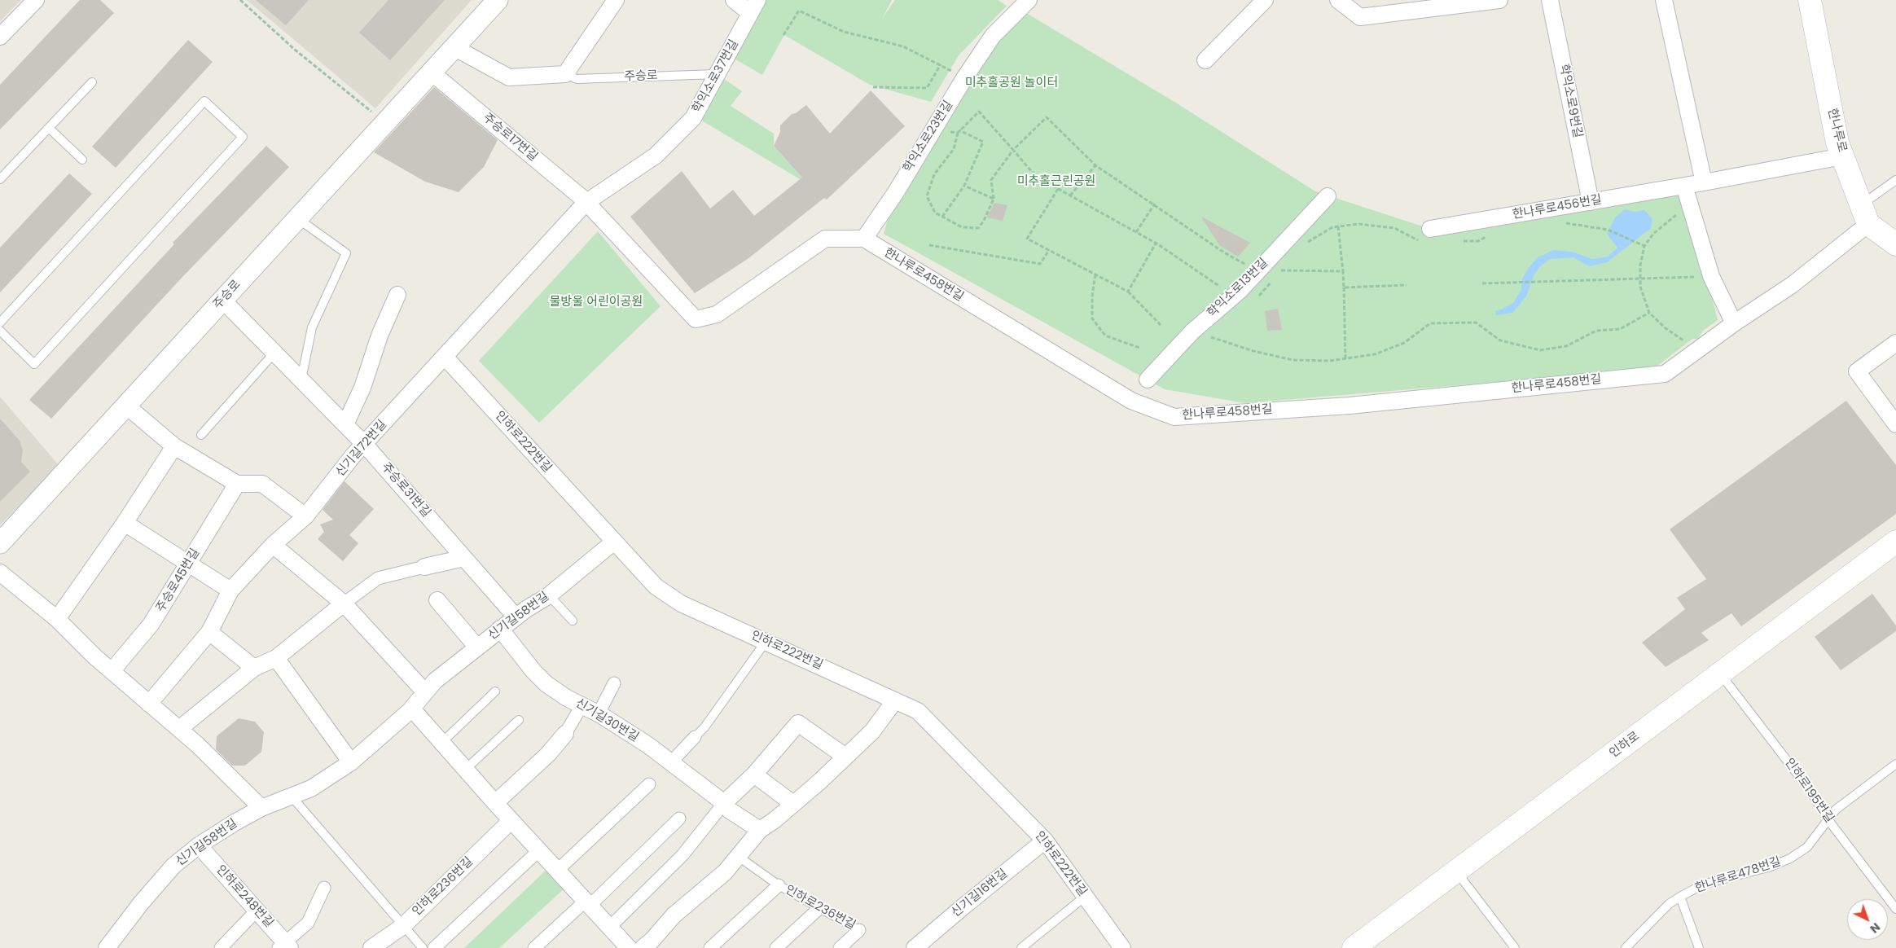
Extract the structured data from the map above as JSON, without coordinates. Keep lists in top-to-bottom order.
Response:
{
  "streets": {
    "main road": ["한나루로", "인하로"],
    "street": [
      "주승로",
      "학익소로37번길",
      "학익소로9번길",
      "학익소로23번길",
      "주승로17번길",
      "한나루로456번길",
      "한나루로458번길",
      "학익소로13번길",
      "인하로222번길",
      "신기길72번길",
      "주승로31번길",
      "주승로45번길",
      "신기길58번길",
      "신기길30번길",
      "인하로236번길",
      "신기길16번길",
      "인하로248번길"
    ],
    "lane": ["인하로195번길", "한나루로478번길"]
  },
  "crossings": [
    ["주승로", "학익소로37번길"],
    ["주승로", "주승로17번길"],
    ["주승로", "주승로31번길"],
    ["학익소로37번길", "주승로17번길"],
    ["학익소로37번길", "신기길72번길"],
    ["학익소로9번길", "한나루로456번길"],
    ["한나루로", "한나루로456번길"],
    ["한나루로", "한나루로458번길"],
    ["학익소로23번길", "한나루로458번길"],
    ["주승로17번길", "신기길72번길"],
    ["인하로222번길", "신기길72번길"],
    ["인하로222번길", "신기길58번길"],
    ["인하로222번길", "신기길16번길"],
    ["신기길72번길", "주승로31번길"],
    ["주승로31번길", "신기길58번길"],
    ["신기길58번길", "신기길30번길"],
    ["신기길58번길", "인하로248번길"],
    ["인하로", "인하로195번길"],
    ["인하로195번길", "한나루로478번길"]
  ],
  "parks": ["미추홀공원 놀이터", "미추홀근린공원", "물방울 어린이공원"],
  "north": "bottom right"
}
